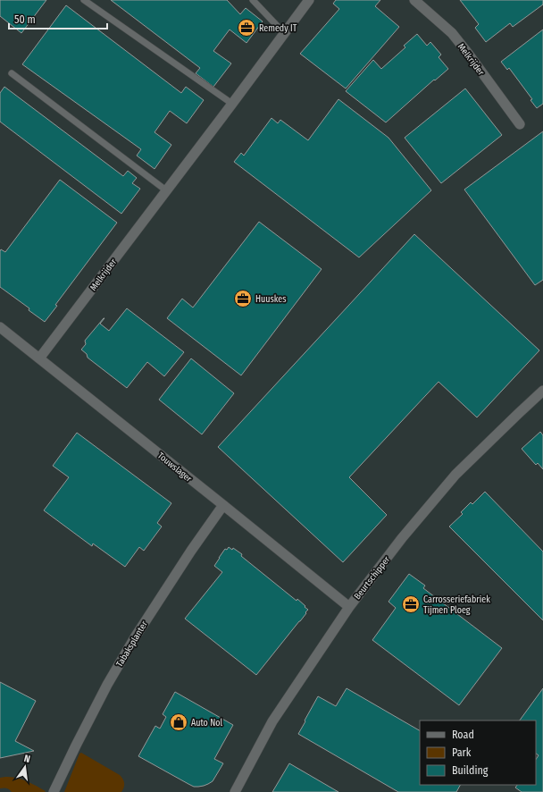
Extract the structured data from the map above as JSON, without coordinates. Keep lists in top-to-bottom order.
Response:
{
  "streets": {
    "street": [
      "Melkrijder",
      "Touwslager",
      "Beurtschipper",
      "Tabaksplanter"
    ]
  },
  "crossings": [
    ["Melkrijder", "Touwslager"],
    ["Touwslager", "Beurtschipper"],
    ["Touwslager", "Tabaksplanter"]
  ],
  "places": {
    "office": ["Remedy IT", "Huuskes", "Carrosseriefabriek Tijmen Ploeg"],
    "shop": ["Auto Nol"]
  },
  "legend": ["Road", "Park", "Building"],
  "scale_bar": "50 m",
  "north": "top"
}
